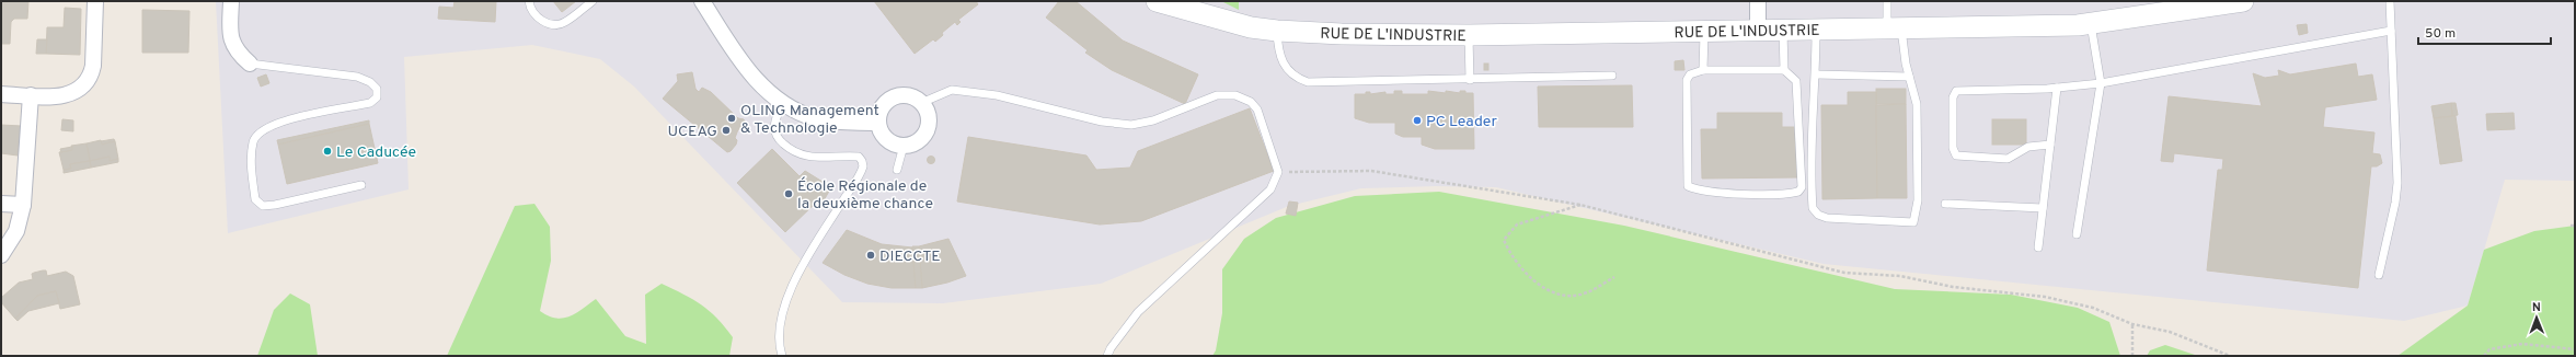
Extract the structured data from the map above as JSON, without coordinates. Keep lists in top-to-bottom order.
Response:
{
  "streets": {
    "main road": ["RUE DE L'INDUSTRIE"]
  },
  "places": [
    "OLING Management & Technologie",
    "PC Leader",
    "UCEAG",
    "Le Caducée",
    "École Régionale de la deuxième chance",
    "DIECCTE"
  ],
  "scale_bar": "50 m",
  "north": "top"
}
